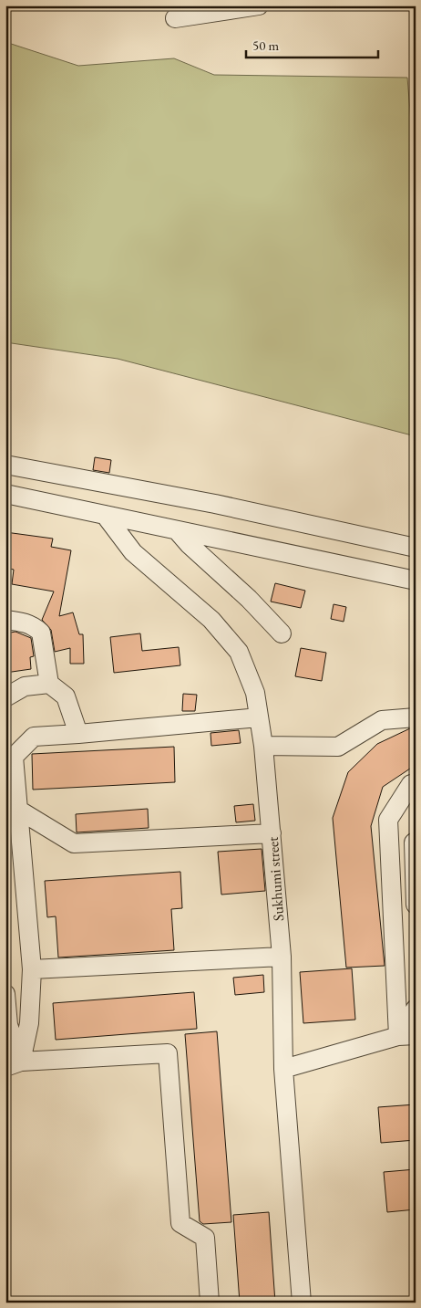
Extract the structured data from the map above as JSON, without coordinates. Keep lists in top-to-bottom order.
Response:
{
  "streets": {
    "street": ["Sukhumi street"]
  },
  "scale_bar": "50 m"
}
